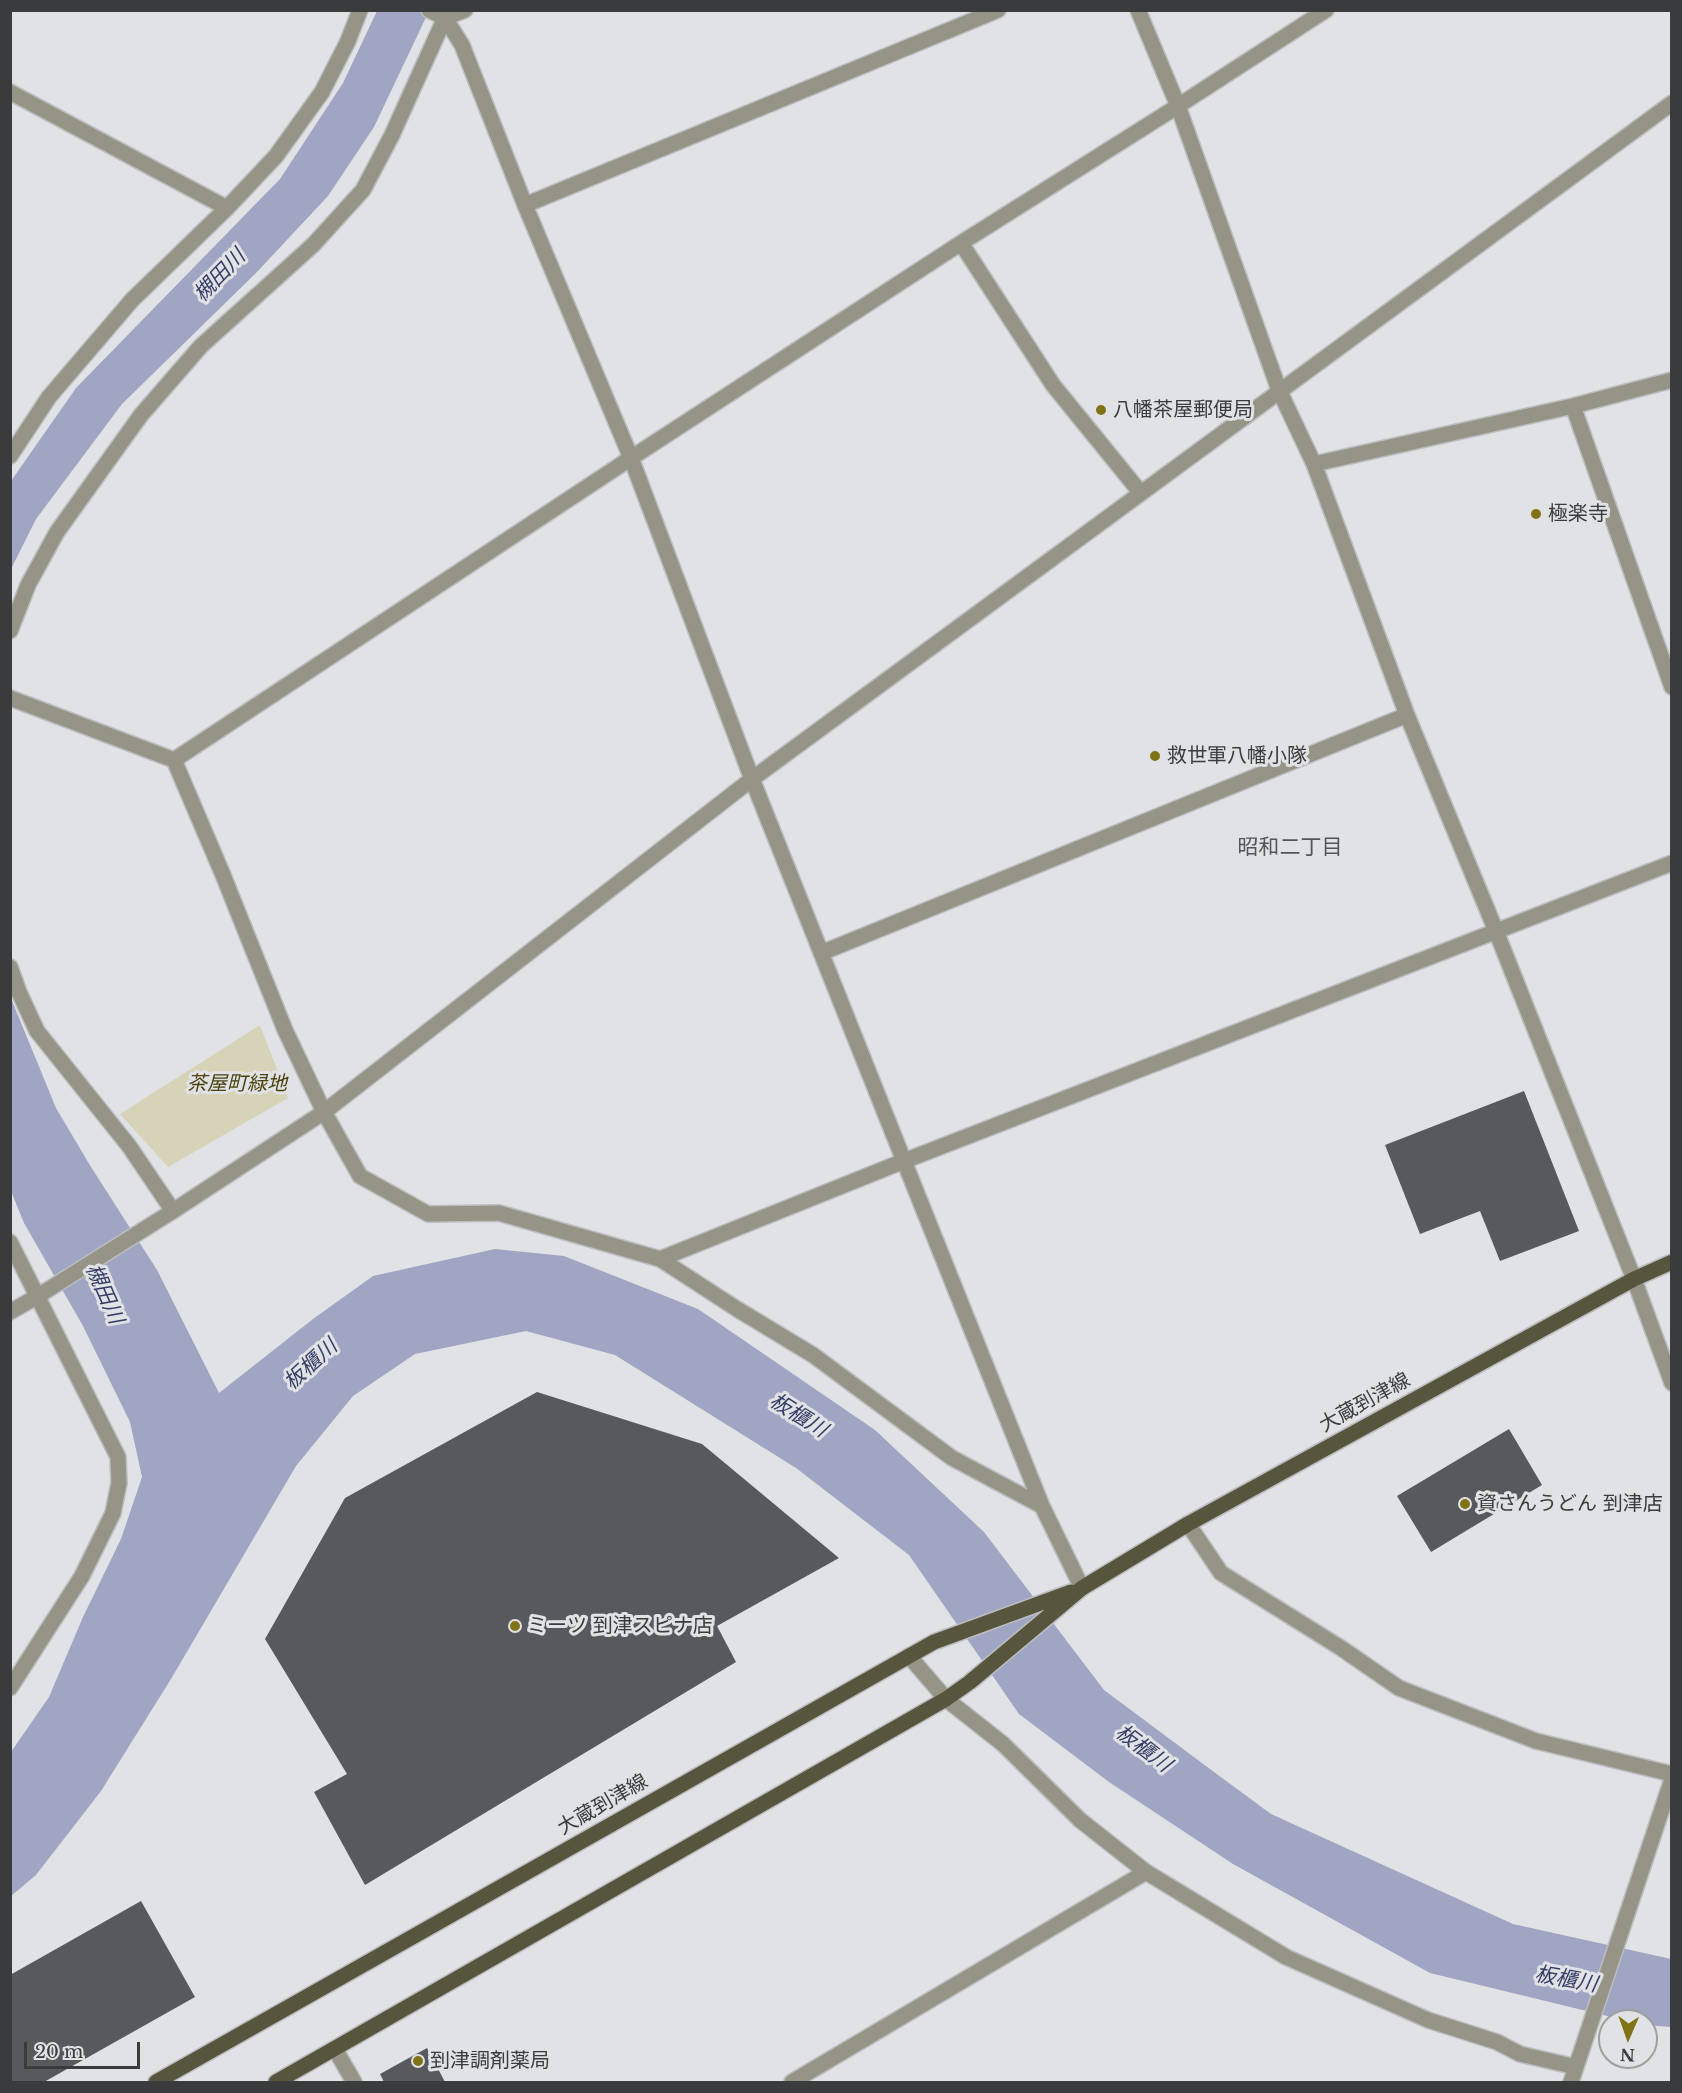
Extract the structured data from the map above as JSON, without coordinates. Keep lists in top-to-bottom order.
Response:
{
  "streets": {
    "main road": ["大蔵到津線"]
  },
  "districts": ["昭和二丁目"],
  "water": ["槻田川", "板櫃川"],
  "parks": ["茶屋町緑地"],
  "places": [
    "八幡茶屋郵便局",
    "極楽寺",
    "救世軍八幡小隊",
    "資さんうどん 到津店",
    "ミーツ 到津スピナ店",
    "到津調剤薬局"
  ],
  "scale_bar": "20 m",
  "north": "bottom"
}
